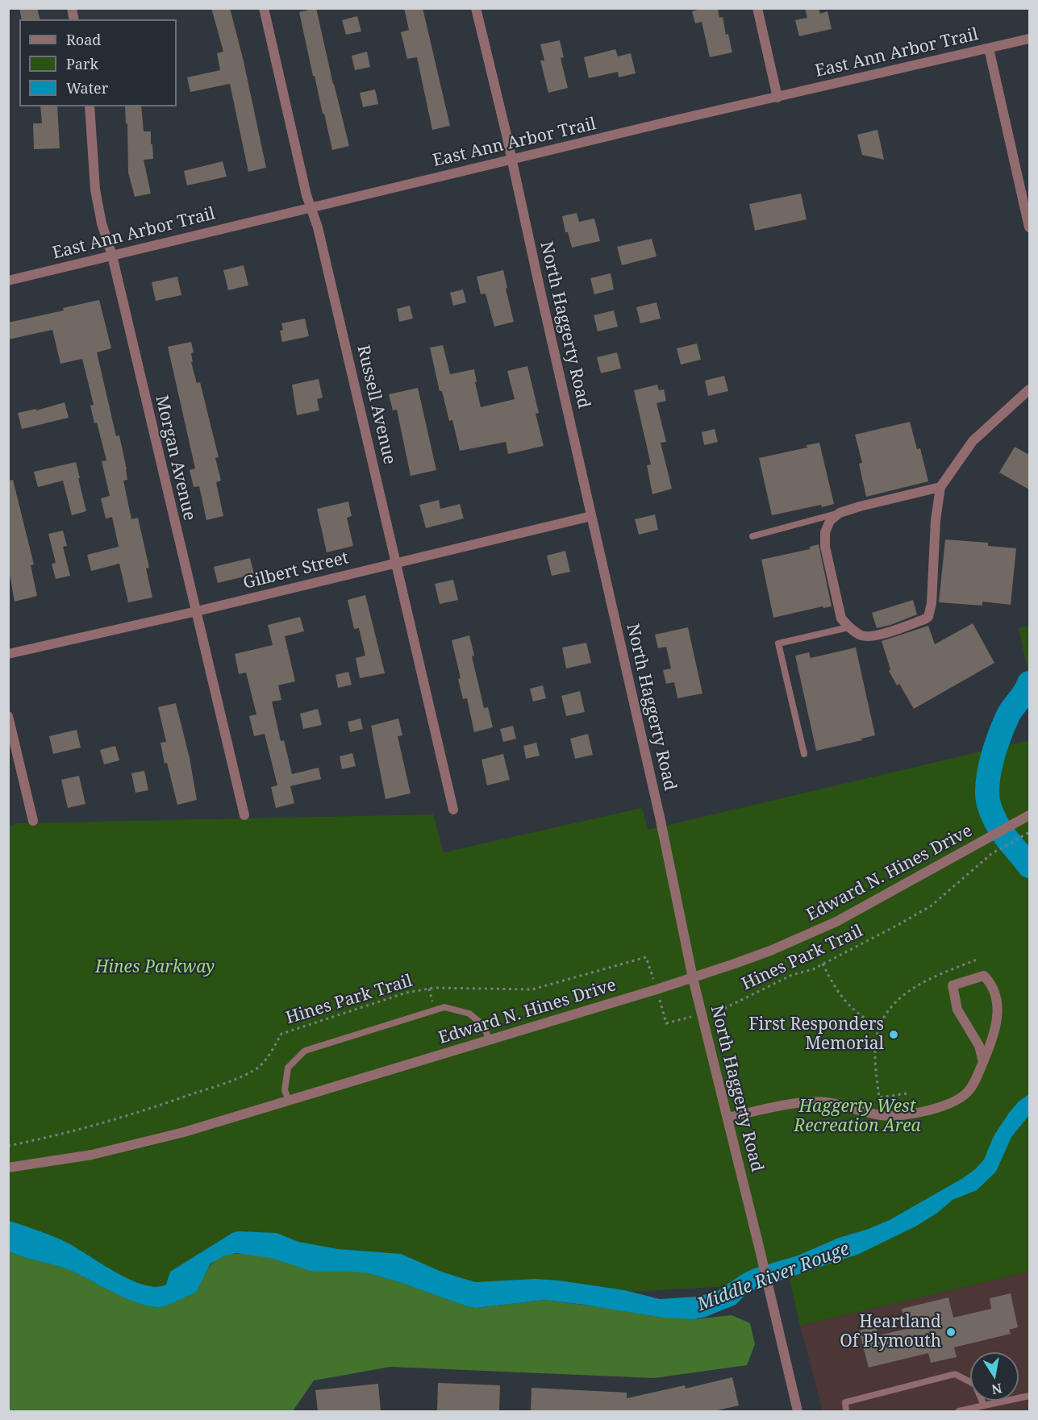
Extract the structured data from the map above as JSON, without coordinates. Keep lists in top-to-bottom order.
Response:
{
  "streets": {
    "street": [
      "East Ann Arbor Trail",
      "North Haggerty Road",
      "Russell Avenue",
      "Morgan Avenue",
      "Gilbert Street",
      "Edward N. Hines Drive"
    ],
    "path": ["Hines Park Trail"]
  },
  "crossings": [
    ["East Ann Arbor Trail", "North Haggerty Road"],
    ["East Ann Arbor Trail", "Russell Avenue"],
    ["East Ann Arbor Trail", "Morgan Avenue"],
    ["North Haggerty Road", "Gilbert Street"],
    ["North Haggerty Road", "Edward N. Hines Drive"],
    ["North Haggerty Road", "Hines Park Trail"],
    ["Russell Avenue", "Gilbert Street"],
    ["Morgan Avenue", "Gilbert Street"],
    ["Edward N. Hines Drive", "Hines Park Trail"]
  ],
  "water": ["Middle River Rouge"],
  "parks": ["Hines Parkway", "Haggerty West Recreation Area"],
  "places": ["First Responders Memorial", "Heartland Of Plymouth"],
  "legend": ["Road", "Park", "Water"],
  "north": "bottom"
}
